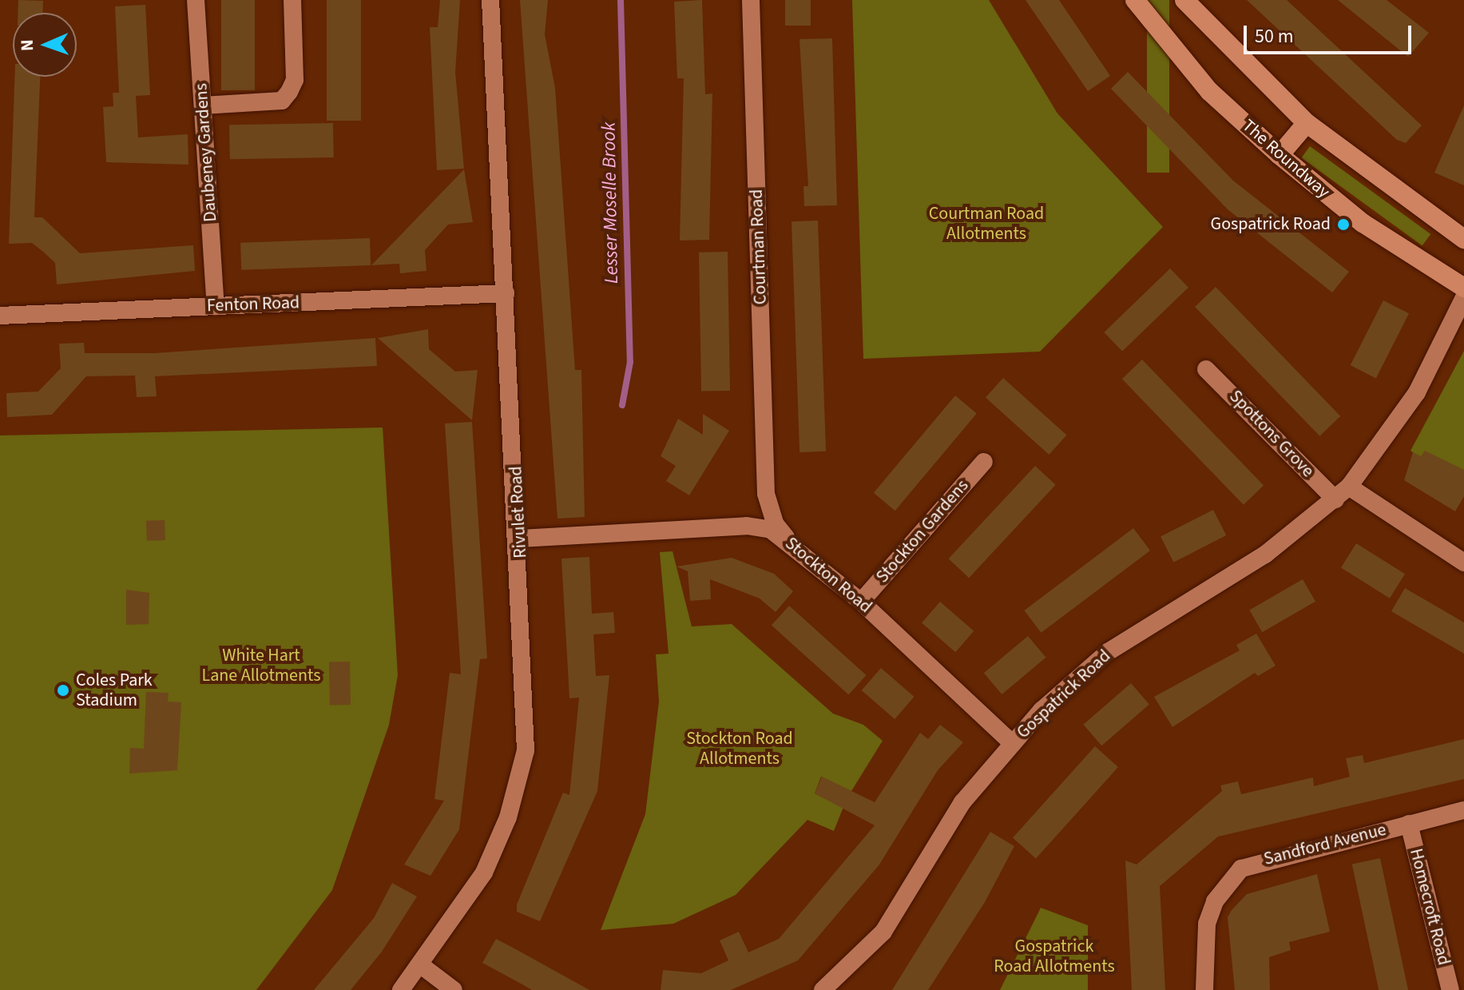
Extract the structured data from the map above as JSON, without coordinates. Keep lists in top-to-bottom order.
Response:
{
  "streets": {
    "main road": ["The Roundway"],
    "street": [
      "Daubeney Gardens",
      "Courtman Road",
      "Fenton Road",
      "Spottons Grove",
      "Rivulet Road",
      "Stockton Gardens",
      "Stockton Road",
      "Gospatrick Road",
      "Sandford Avenue",
      "Homecroft Road"
    ]
  },
  "crossings": [
    ["Daubeney Gardens", "Fenton Road"],
    ["Courtman Road", "Stockton Road"],
    ["Fenton Road", "Rivulet Road"],
    ["Spottons Grove", "Gospatrick Road"],
    ["Rivulet Road", "Stockton Road"],
    ["Stockton Gardens", "Stockton Road"],
    ["Stockton Road", "Gospatrick Road"],
    ["Sandford Avenue", "Homecroft Road"]
  ],
  "water": ["Lesser Moselle Brook"],
  "parks": [
    "Courtman Road Allotments",
    "White Hart Lane Allotments",
    "Stockton Road Allotments",
    "Gospatrick Road Allotments"
  ],
  "places": ["Gospatrick Road", "Coles Park Stadium"],
  "scale_bar": "50 m",
  "north": "left"
}
